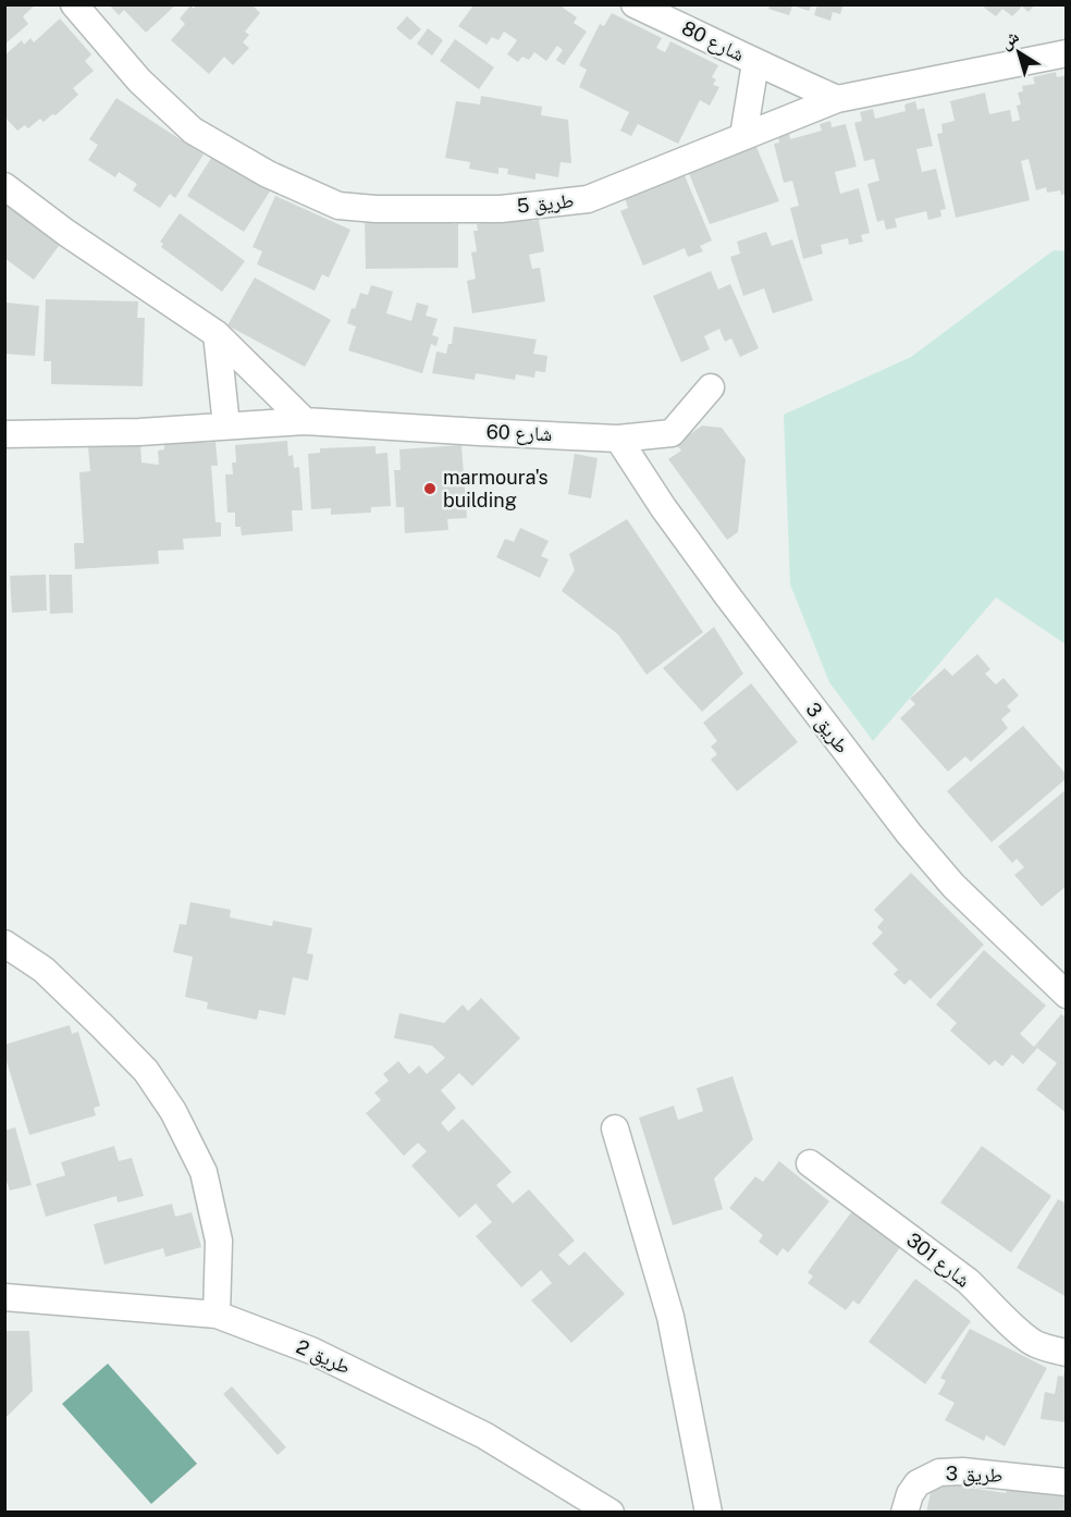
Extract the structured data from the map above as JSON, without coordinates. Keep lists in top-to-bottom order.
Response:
{
  "streets": {
    "street": [
      "شارع 80",
      "طريق 5",
      "شارع 60",
      "طريق 3",
      "شارع 301",
      "طريق 2"
    ]
  },
  "crossings": [
    ["شارع 80", "طريق 5"],
    ["شارع 60", "طريق 3"]
  ],
  "places": ["marmoura's building"],
  "north": "top left"
}
